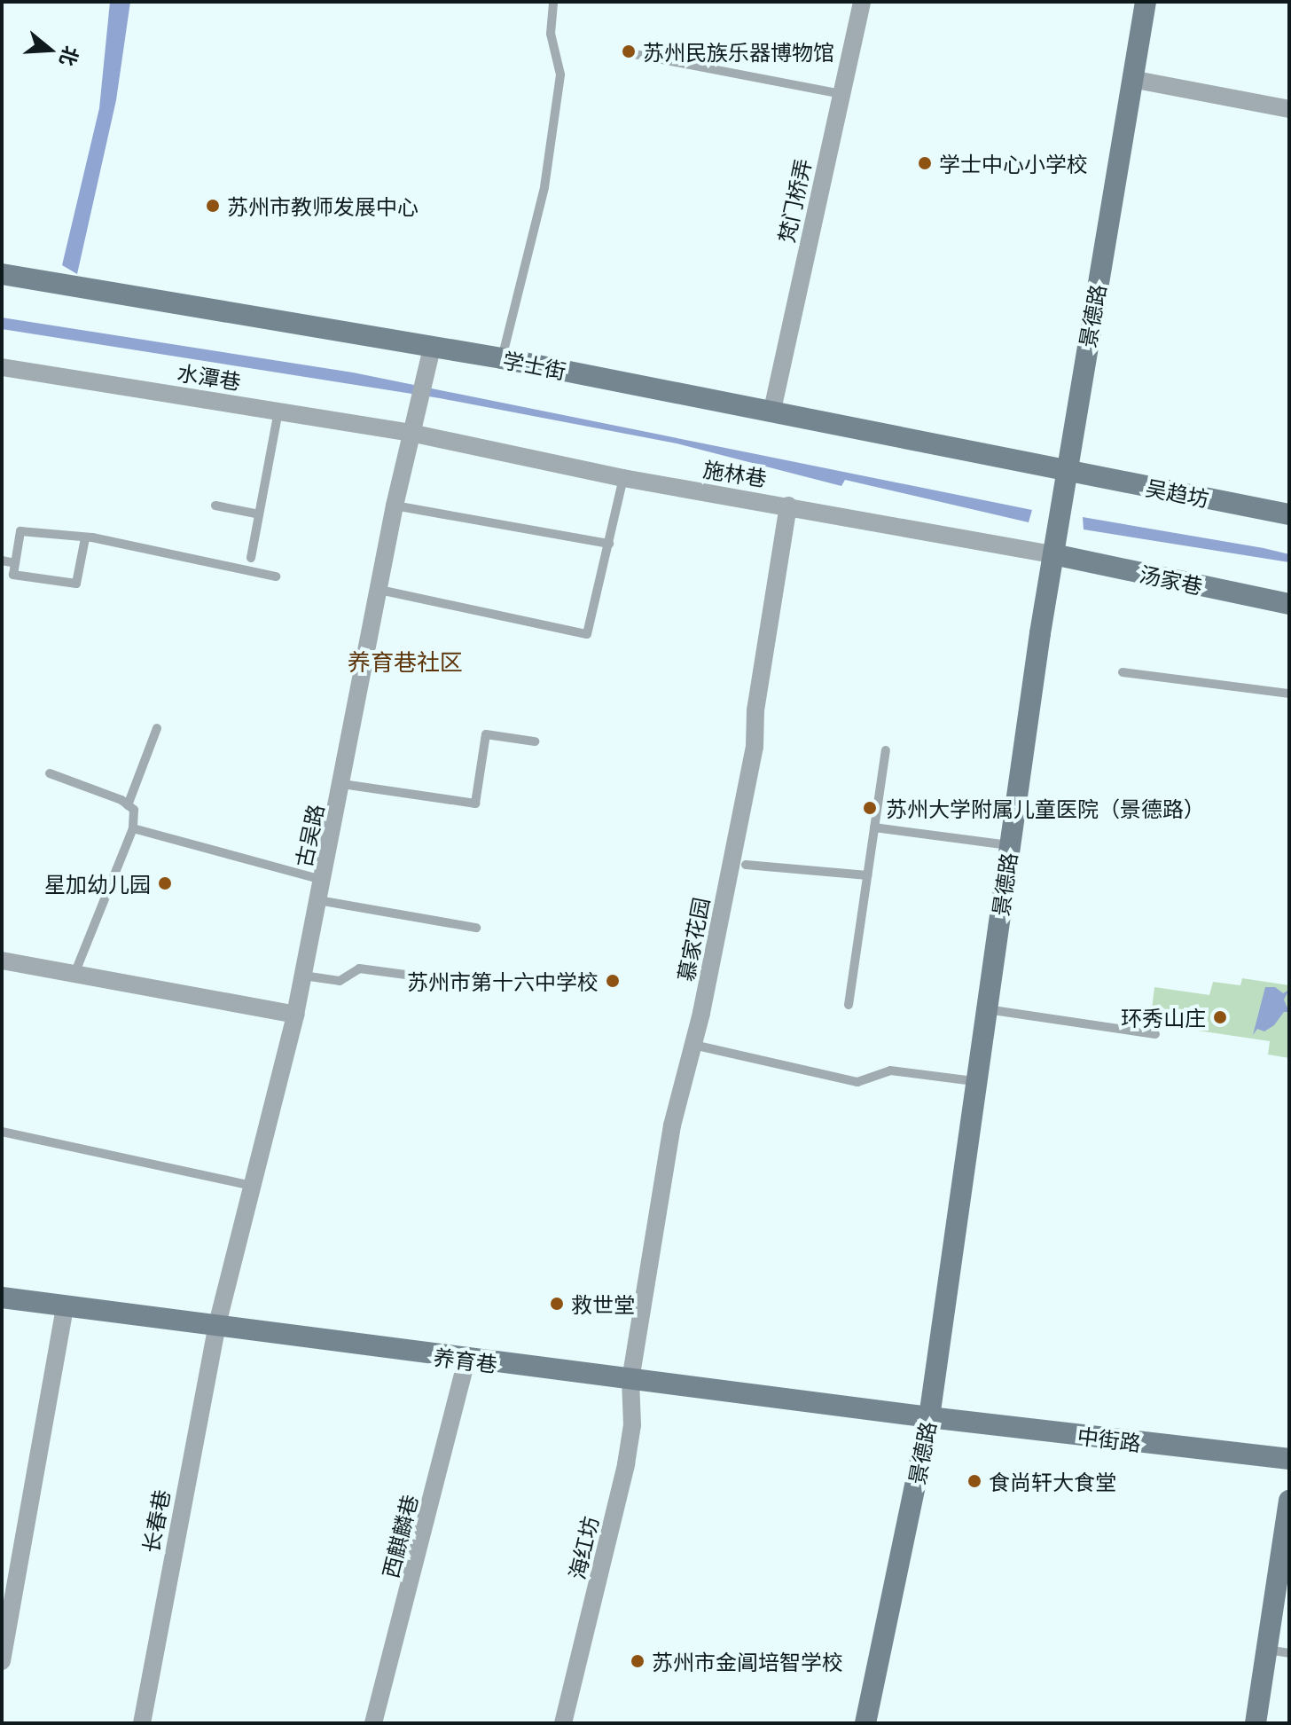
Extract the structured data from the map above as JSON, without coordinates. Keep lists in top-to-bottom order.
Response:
{
  "streets": {
    "main road": [
      "景德路",
      "学士街",
      "吴趋坊",
      "汤家巷",
      "养育巷",
      "中街路"
    ],
    "street": [
      "梵门桥弄",
      "水潭巷",
      "施林巷",
      "古吴路",
      "慕家花园",
      "长春巷",
      "西麒麟巷",
      "海红坊"
    ]
  },
  "crossings": [
    ["梵门桥弄", "学士街"],
    ["景德路", "学士街"],
    ["景德路", "施林巷"],
    ["景德路", "吴趋坊"],
    ["景德路", "汤家巷"],
    ["景德路", "养育巷"],
    ["景德路", "中街路"],
    ["学士街", "吴趋坊"],
    ["学士街", "古吴路"],
    ["水潭巷", "施林巷"],
    ["水潭巷", "古吴路"],
    ["施林巷", "汤家巷"],
    ["施林巷", "古吴路"],
    ["施林巷", "慕家花园"],
    ["古吴路", "养育巷"],
    ["古吴路", "长春巷"],
    ["慕家花园", "养育巷"],
    ["慕家花园", "海红坊"],
    ["养育巷", "中街路"],
    ["养育巷", "长春巷"],
    ["养育巷", "西麒麟巷"],
    ["养育巷", "海红坊"]
  ],
  "districts": ["养育巷社区"],
  "places": [
    "苏州民族乐器博物馆",
    "学士中心小学校",
    "苏州市教师发展中心",
    "苏州大学附属儿童医院（景德路）",
    "星加幼儿园",
    "苏州市第十六中学校",
    "环秀山庄",
    "救世堂",
    "食尚轩大食堂",
    "苏州市金阊培智学校"
  ],
  "north": "right"
}
